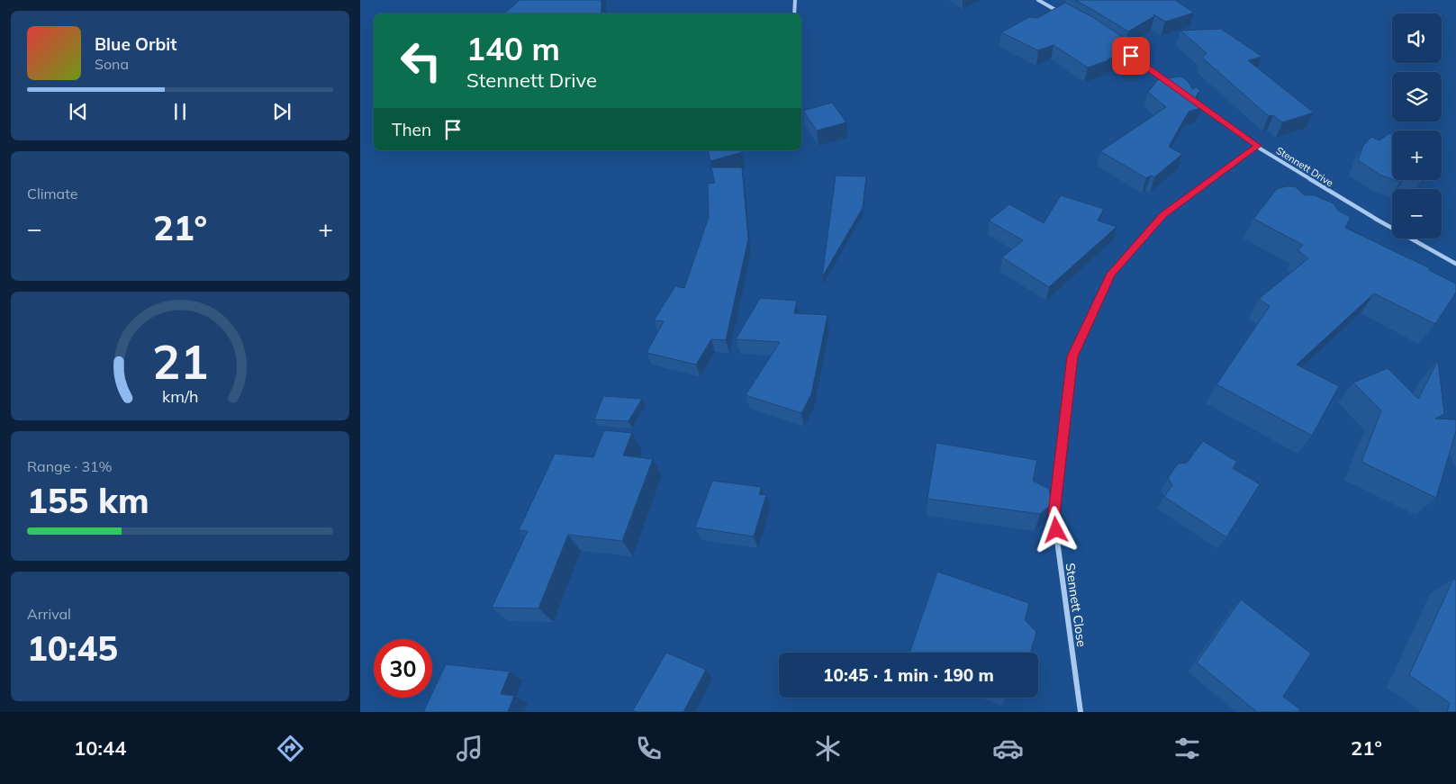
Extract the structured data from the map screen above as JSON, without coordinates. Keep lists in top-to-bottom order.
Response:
{
  "streets": {
    "street": ["Stennett Drive", "Stennett Close"]
  },
  "crossings": [
    ["Stennett Drive", "Stennett Close"]
  ],
  "page": {
    "map_buttons": ["+", "−"],
    "turn": ["140 m", "Stennett Drive"],
    "song": ["Blue Orbit", "Sona"],
    "then": "Then",
    "tile": [
      "Climate",
      ["Range · 31%", "155 km"],
      ["Arrival", "10:45"]
    ],
    "heat": ["−", "21°", "+"],
    "limit": "30",
    "trip": "10:45 · 1 min · 190 m",
    "tabs": ["10:44", "21°"],
    "gauge": ["21", "km/h"]
  }
}
